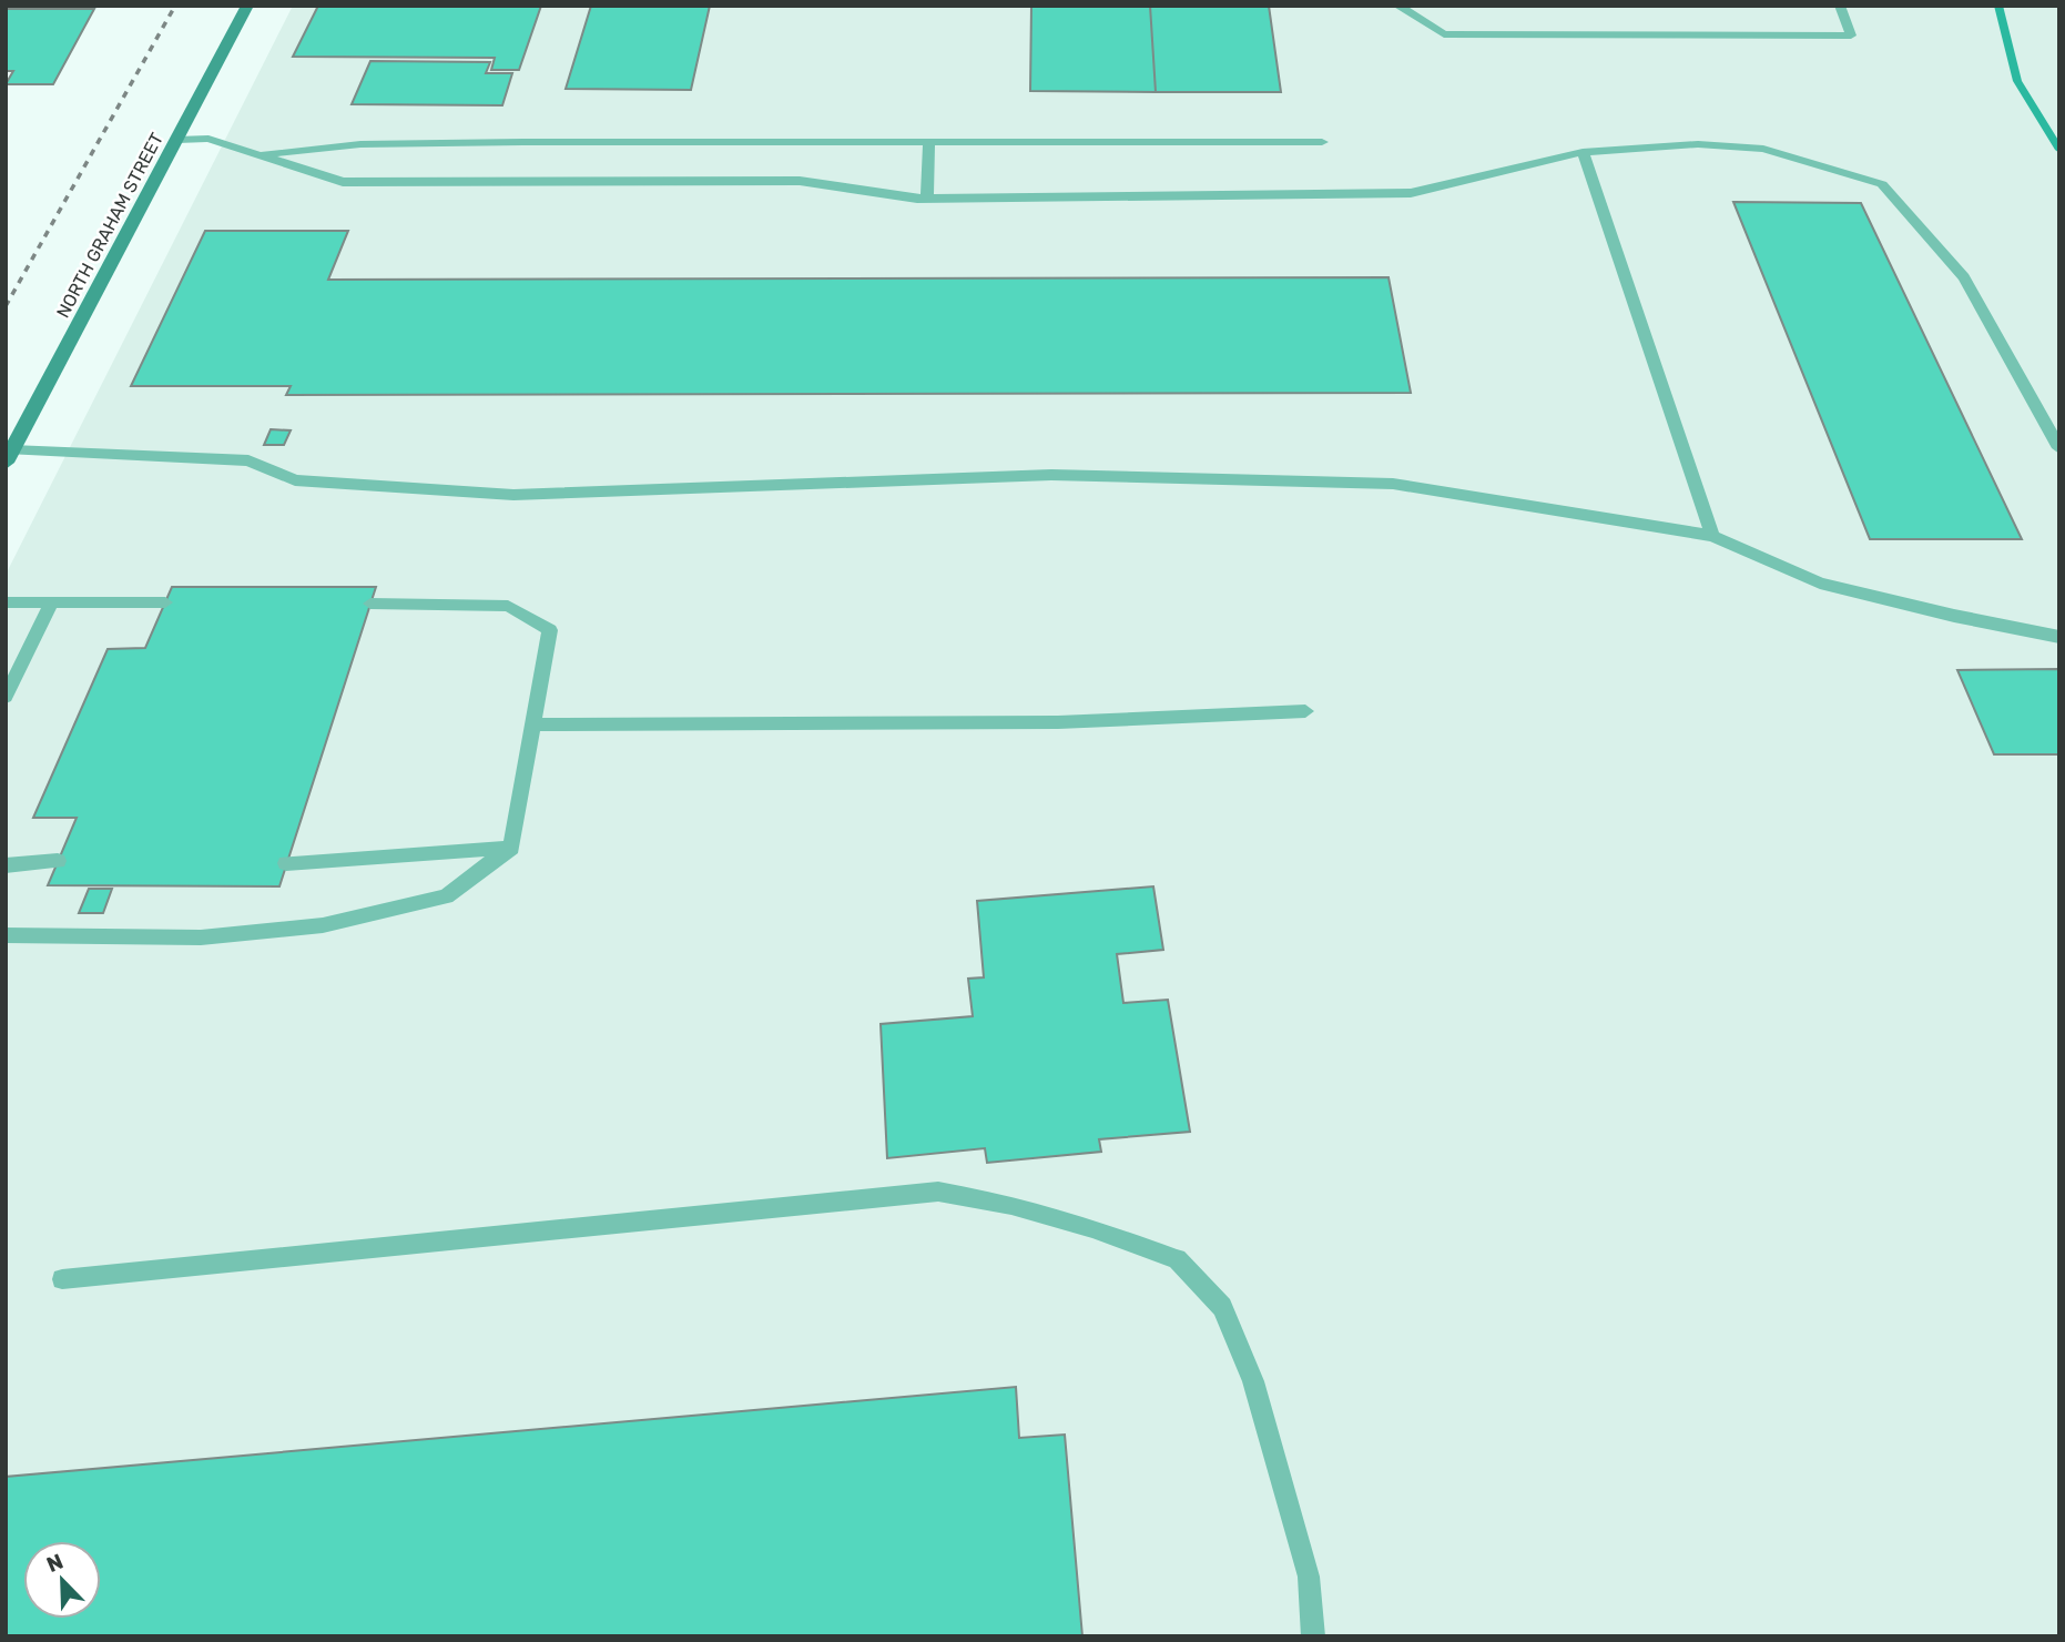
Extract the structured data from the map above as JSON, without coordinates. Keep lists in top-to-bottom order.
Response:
{
  "streets": {
    "main road": ["NORTH GRAHAM STREET"]
  },
  "north": "top left"
}
